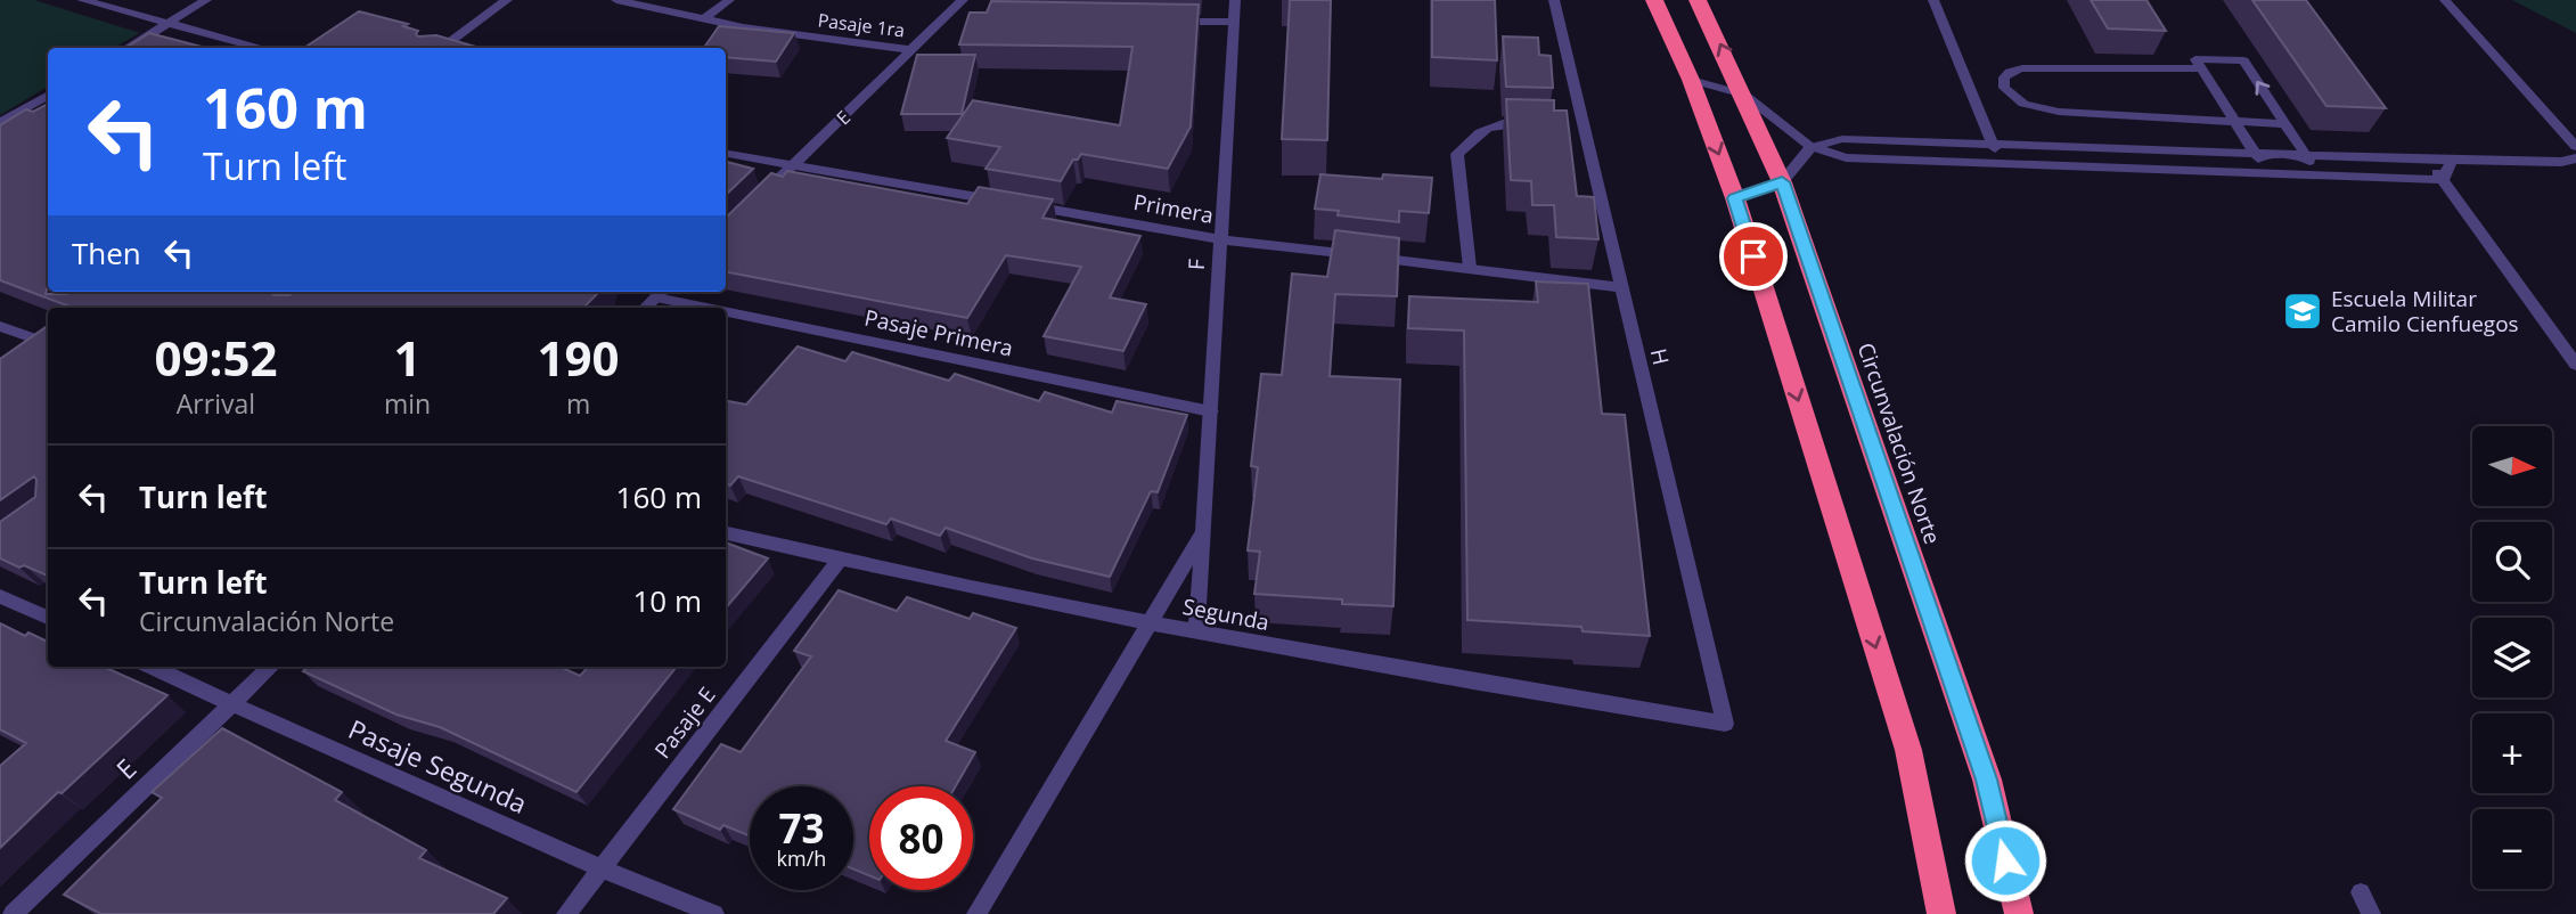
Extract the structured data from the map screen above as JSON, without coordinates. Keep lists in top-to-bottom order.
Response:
{
  "streets": {
    "highway": ["Circunvalación Norte"],
    "street": [
      "Pasaje 1ra",
      "E",
      "Primera",
      "F",
      "Pasaje Primera",
      "H",
      "Segunda",
      "Pasaje E",
      "Pasaje Segunda"
    ]
  },
  "crossings": [
    ["Pasaje 1ra", "E"],
    ["E", "Pasaje Segunda"],
    ["Primera", "F"],
    ["Primera", "H"],
    ["F", "Pasaje Primera"],
    ["F", "Segunda"],
    ["H", "Segunda"],
    ["Segunda", "Pasaje E"],
    ["Pasaje E", "Pasaje Segunda"]
  ],
  "places": {
    "school or university": ["Escuela Militar Camilo Cienfuegos"]
  },
  "north": "right",
  "page": {
    "turn": ["160 m", "Turn left"],
    "then": "Then",
    "eta": [
      "09:52",
      "Arrival",
      "1",
      "min",
      "190",
      "m"
    ],
    "map_buttons": ["+", "−"],
    "list": [
      {
        "name": "Turn left",
        "value": "160 m"
      },
      {
        "name": "Turn left",
        "note": "Circunvalación Norte",
        "value": "10 m"
      }
    ],
    "speed": "73 km/h",
    "limit": "80"
  }
}
